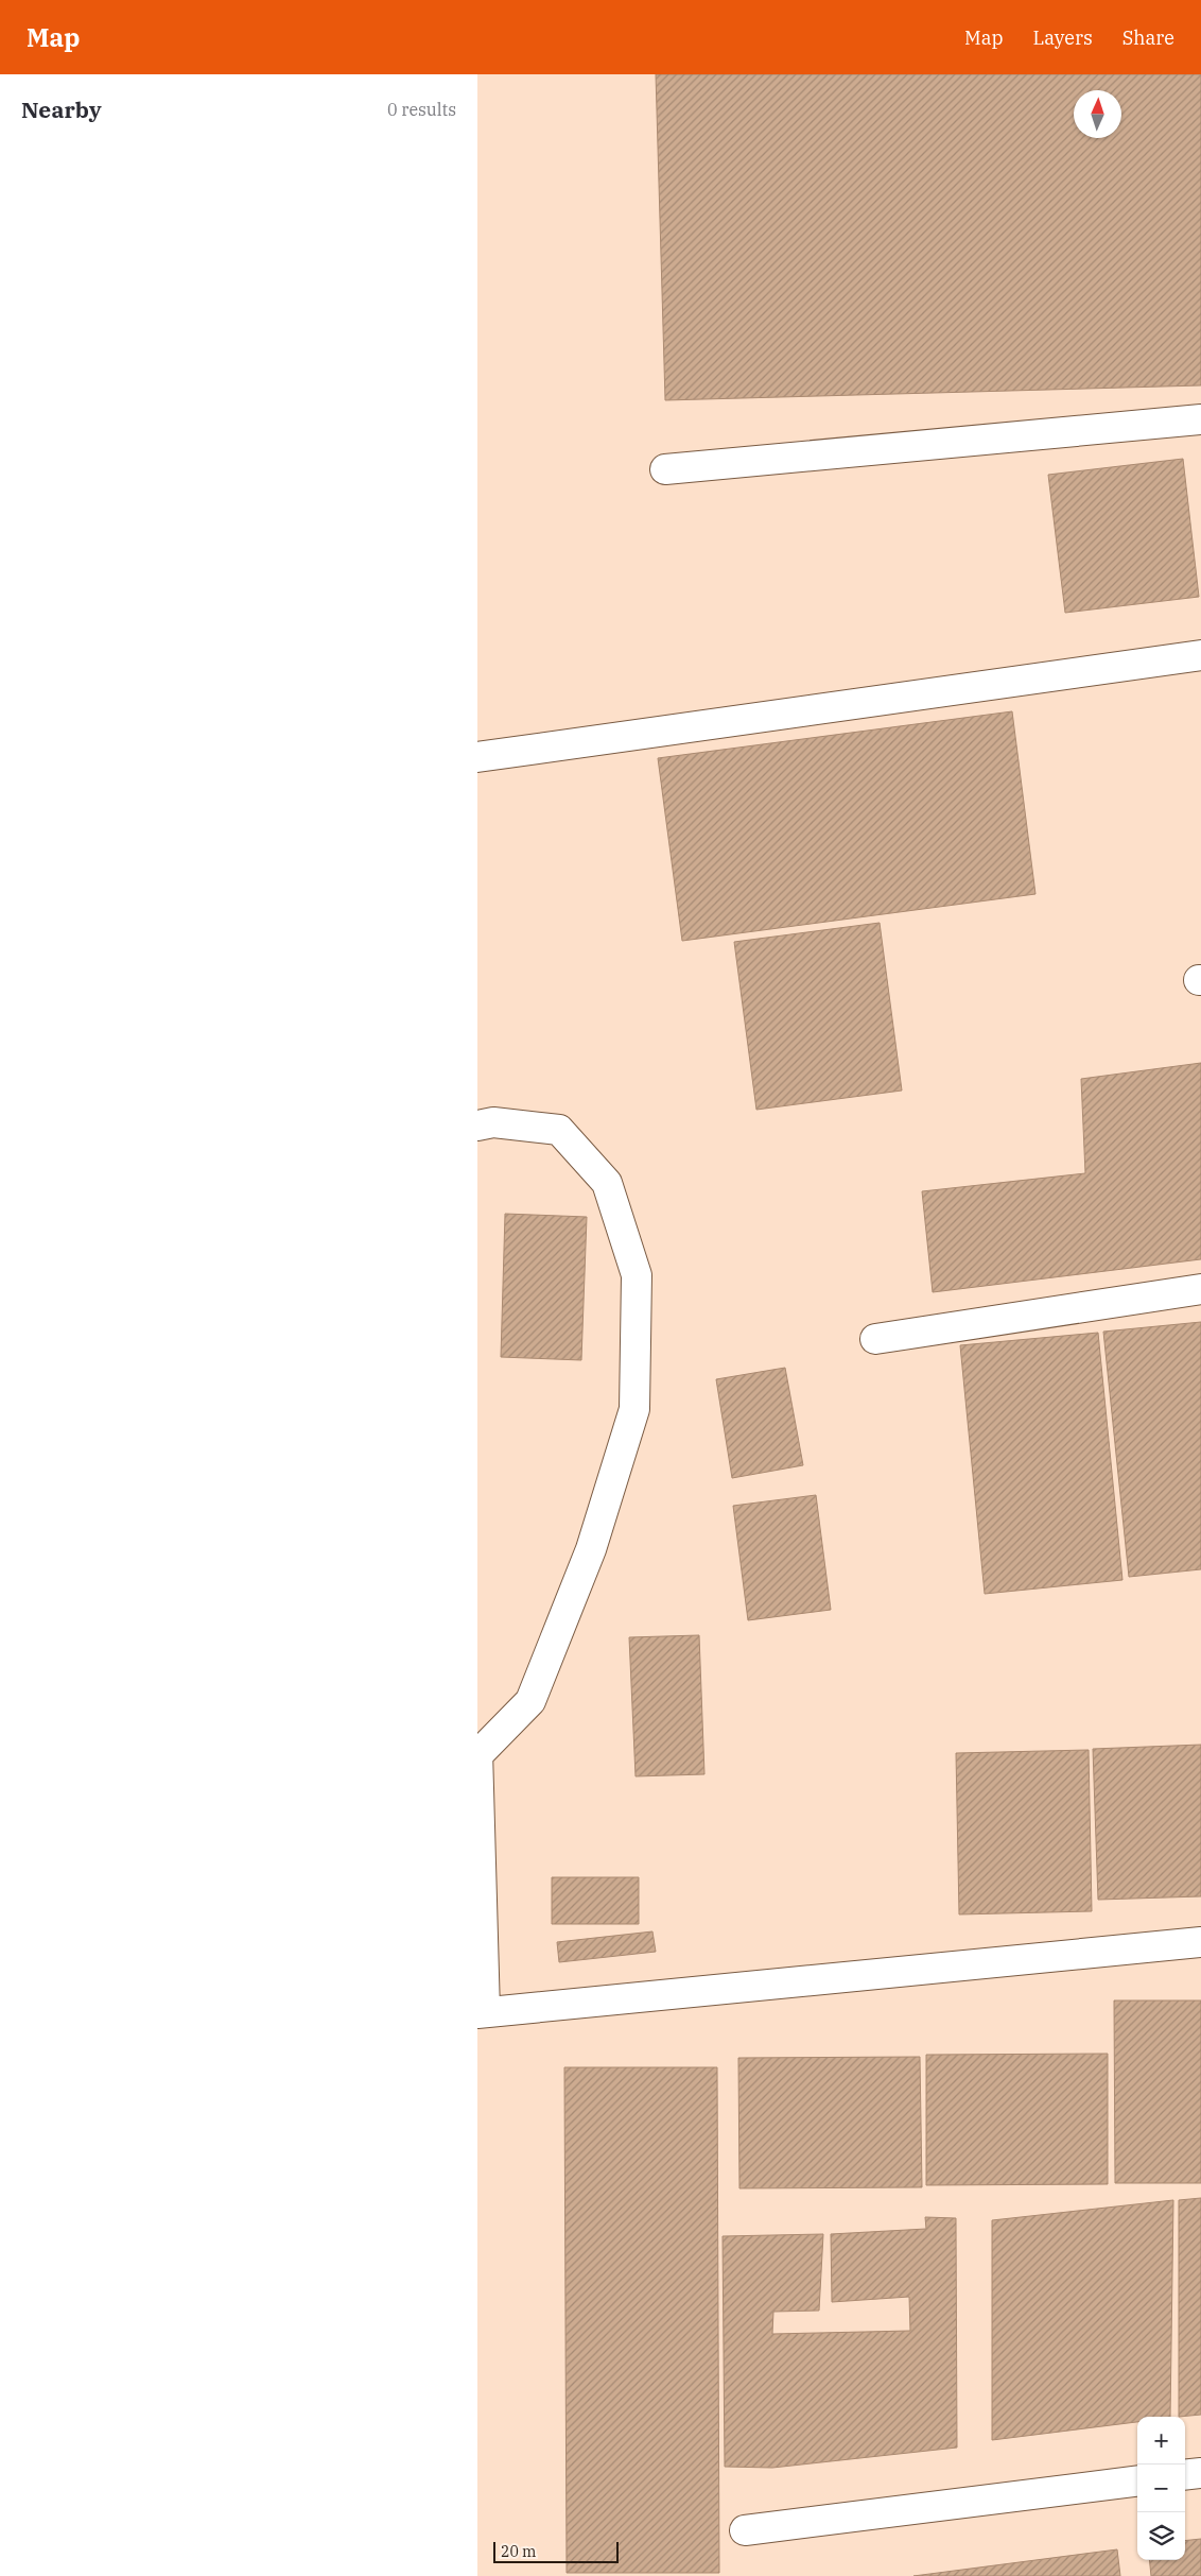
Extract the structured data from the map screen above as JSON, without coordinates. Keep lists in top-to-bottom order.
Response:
{
  "scale_bar": "20 m",
  "north": "top",
  "page": {
    "header": "Map",
    "nav": ["Map", "Layers", "Share"],
    "heading": ["Nearby", "0 results"],
    "map_buttons": ["+", "−"],
    "scale": "20 m"
  }
}
